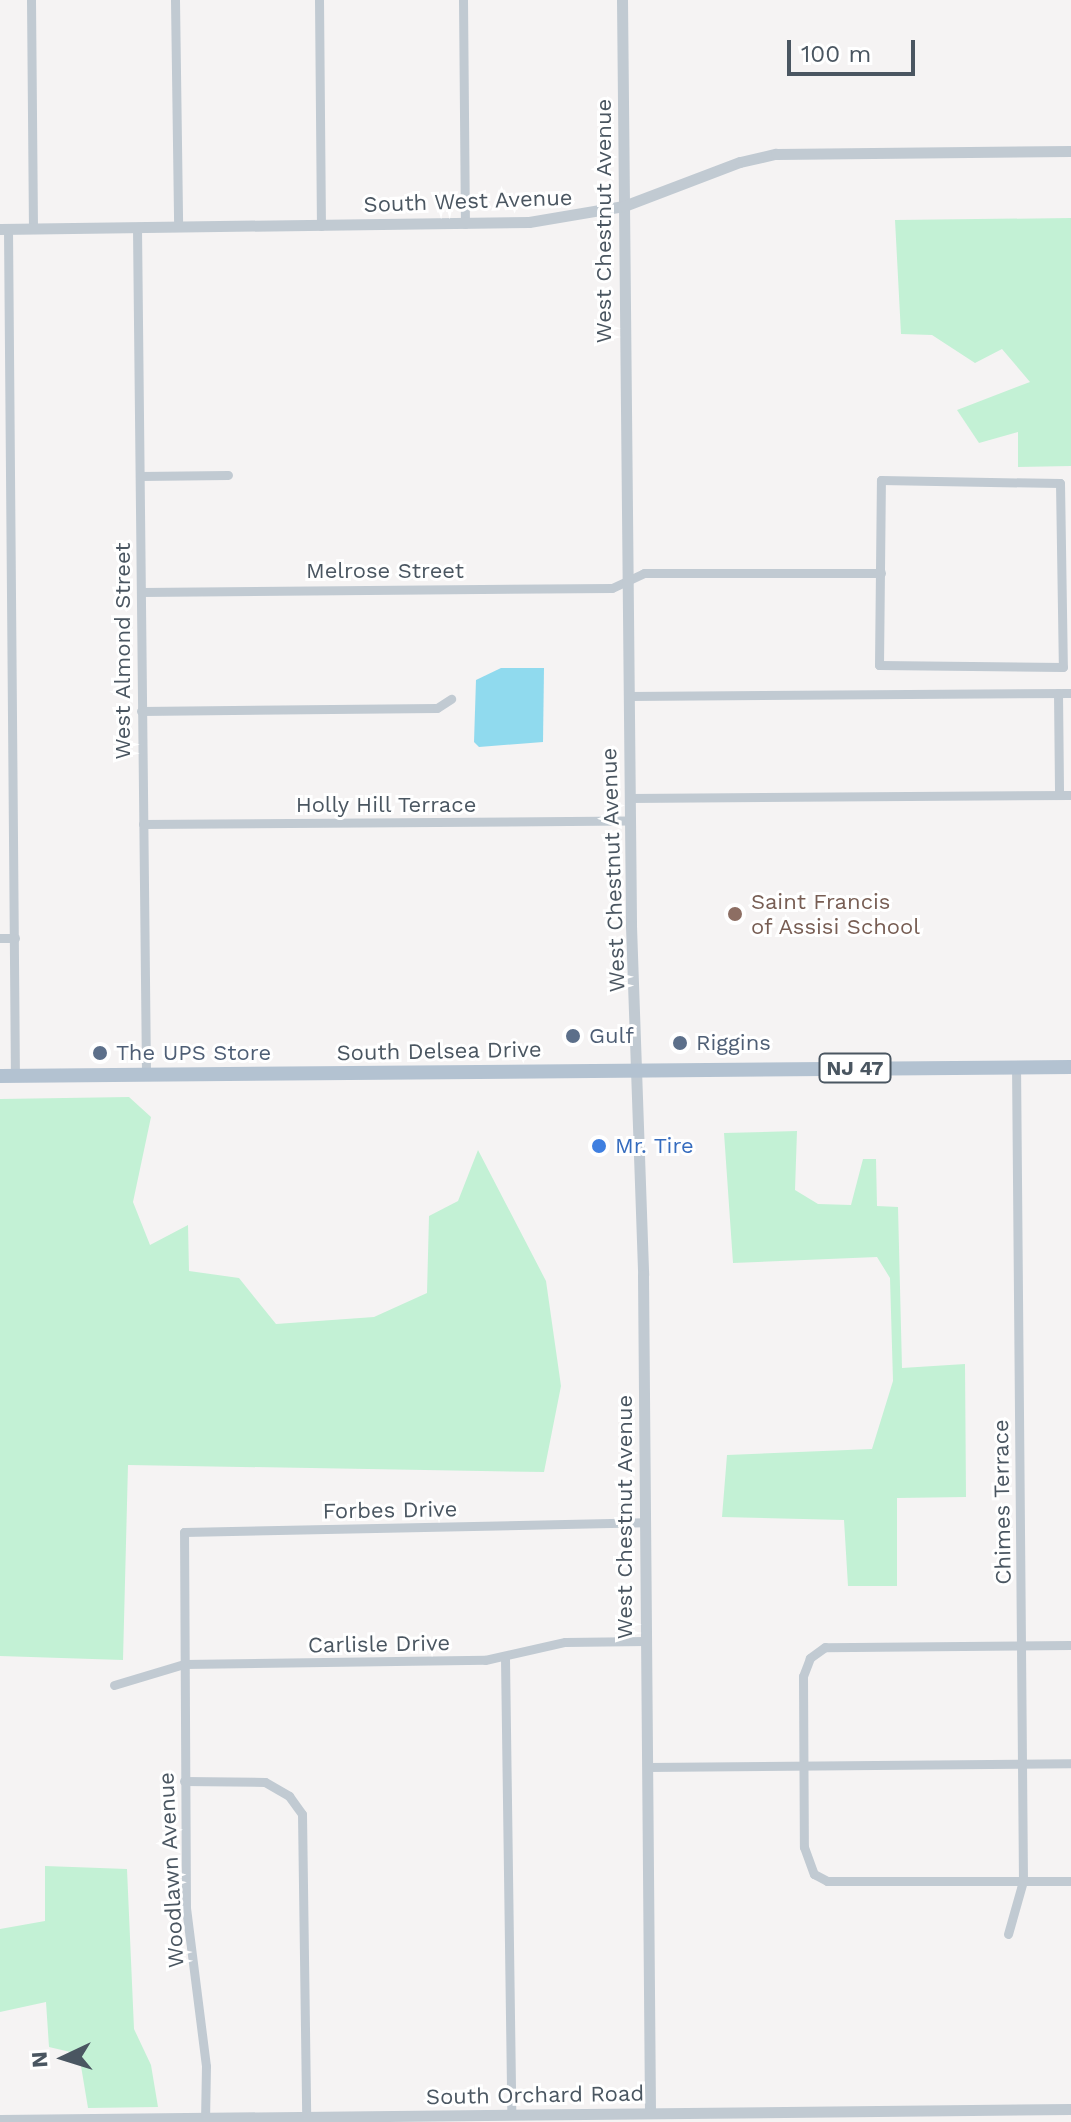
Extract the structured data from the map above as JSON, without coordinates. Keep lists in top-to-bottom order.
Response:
{
  "streets": {
    "main road": ["South Delsea Drive", "NJ 47"],
    "street": [
      "South West Avenue",
      "West Chestnut Avenue",
      "Melrose Street",
      "West Almond Street",
      "Holly Hill Terrace",
      "Chimes Terrace",
      "Forbes Drive",
      "Carlisle Drive",
      "Woodlawn Avenue",
      "South Orchard Road"
    ]
  },
  "crossings": [
    ["South West Avenue", "West Chestnut Avenue"],
    ["South West Avenue", "West Almond Street"],
    ["West Chestnut Avenue", "Melrose Street"],
    ["West Chestnut Avenue", "Holly Hill Terrace"],
    ["West Chestnut Avenue", "South Delsea Drive"],
    ["West Chestnut Avenue", "Forbes Drive"],
    ["West Chestnut Avenue", "Carlisle Drive"],
    ["West Chestnut Avenue", "South Orchard Road"],
    ["Melrose Street", "West Almond Street"],
    ["West Almond Street", "Holly Hill Terrace"],
    ["West Almond Street", "South Delsea Drive"],
    ["South Delsea Drive", "Chimes Terrace"],
    ["Forbes Drive", "Woodlawn Avenue"],
    ["Carlisle Drive", "Woodlawn Avenue"],
    ["Woodlawn Avenue", "South Orchard Road"]
  ],
  "places": [
    "Saint Francis of Assisi School",
    "Gulf",
    "Riggins",
    "The UPS Store",
    "Mr. Tire"
  ],
  "scale_bar": "100 m",
  "north": "left"
}
